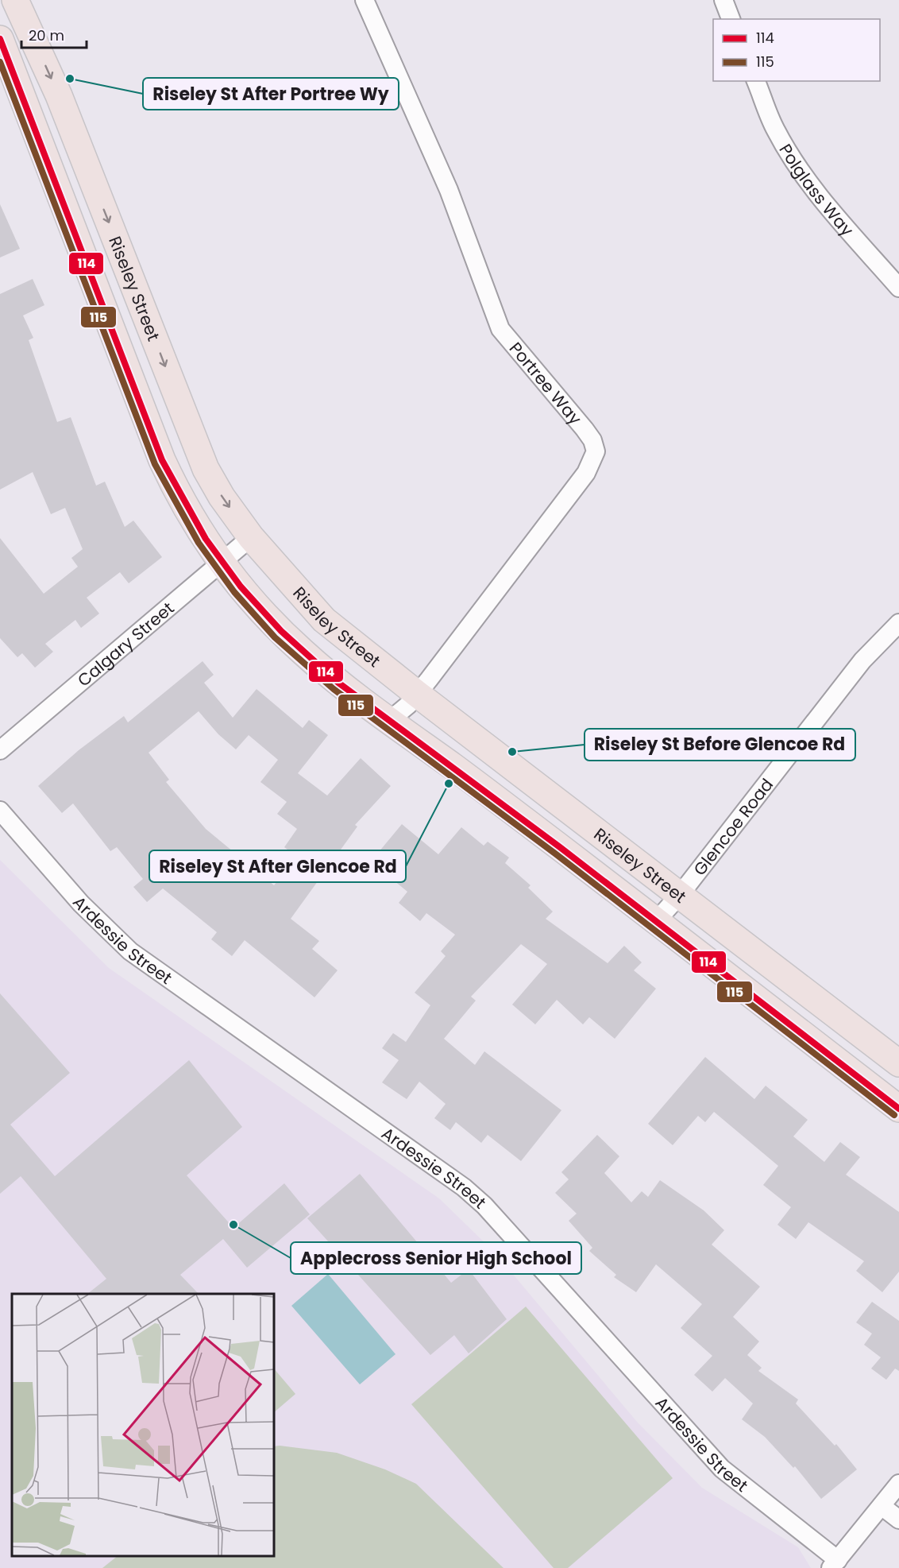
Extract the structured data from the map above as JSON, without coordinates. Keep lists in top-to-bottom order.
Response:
{
  "streets": {
    "highway": ["Riseley Street"],
    "street": [
      "Polglass Way",
      "Portree Way",
      "Calgary Street",
      "Glencoe Road",
      "Ardessie Street"
    ]
  },
  "crossings": [
    ["Riseley Street", "Portree Way"],
    ["Riseley Street", "Calgary Street"],
    ["Riseley Street", "Glencoe Road"]
  ],
  "places": [
    "Riseley St After Portree Wy",
    "Riseley St Before Glencoe Rd",
    "Riseley St After Glencoe Rd",
    "Applecross Senior High School"
  ],
  "lines": ["transit line 114", "transit line 115"],
  "legend": ["114", "115"],
  "scale_bar": "20 m"
}
